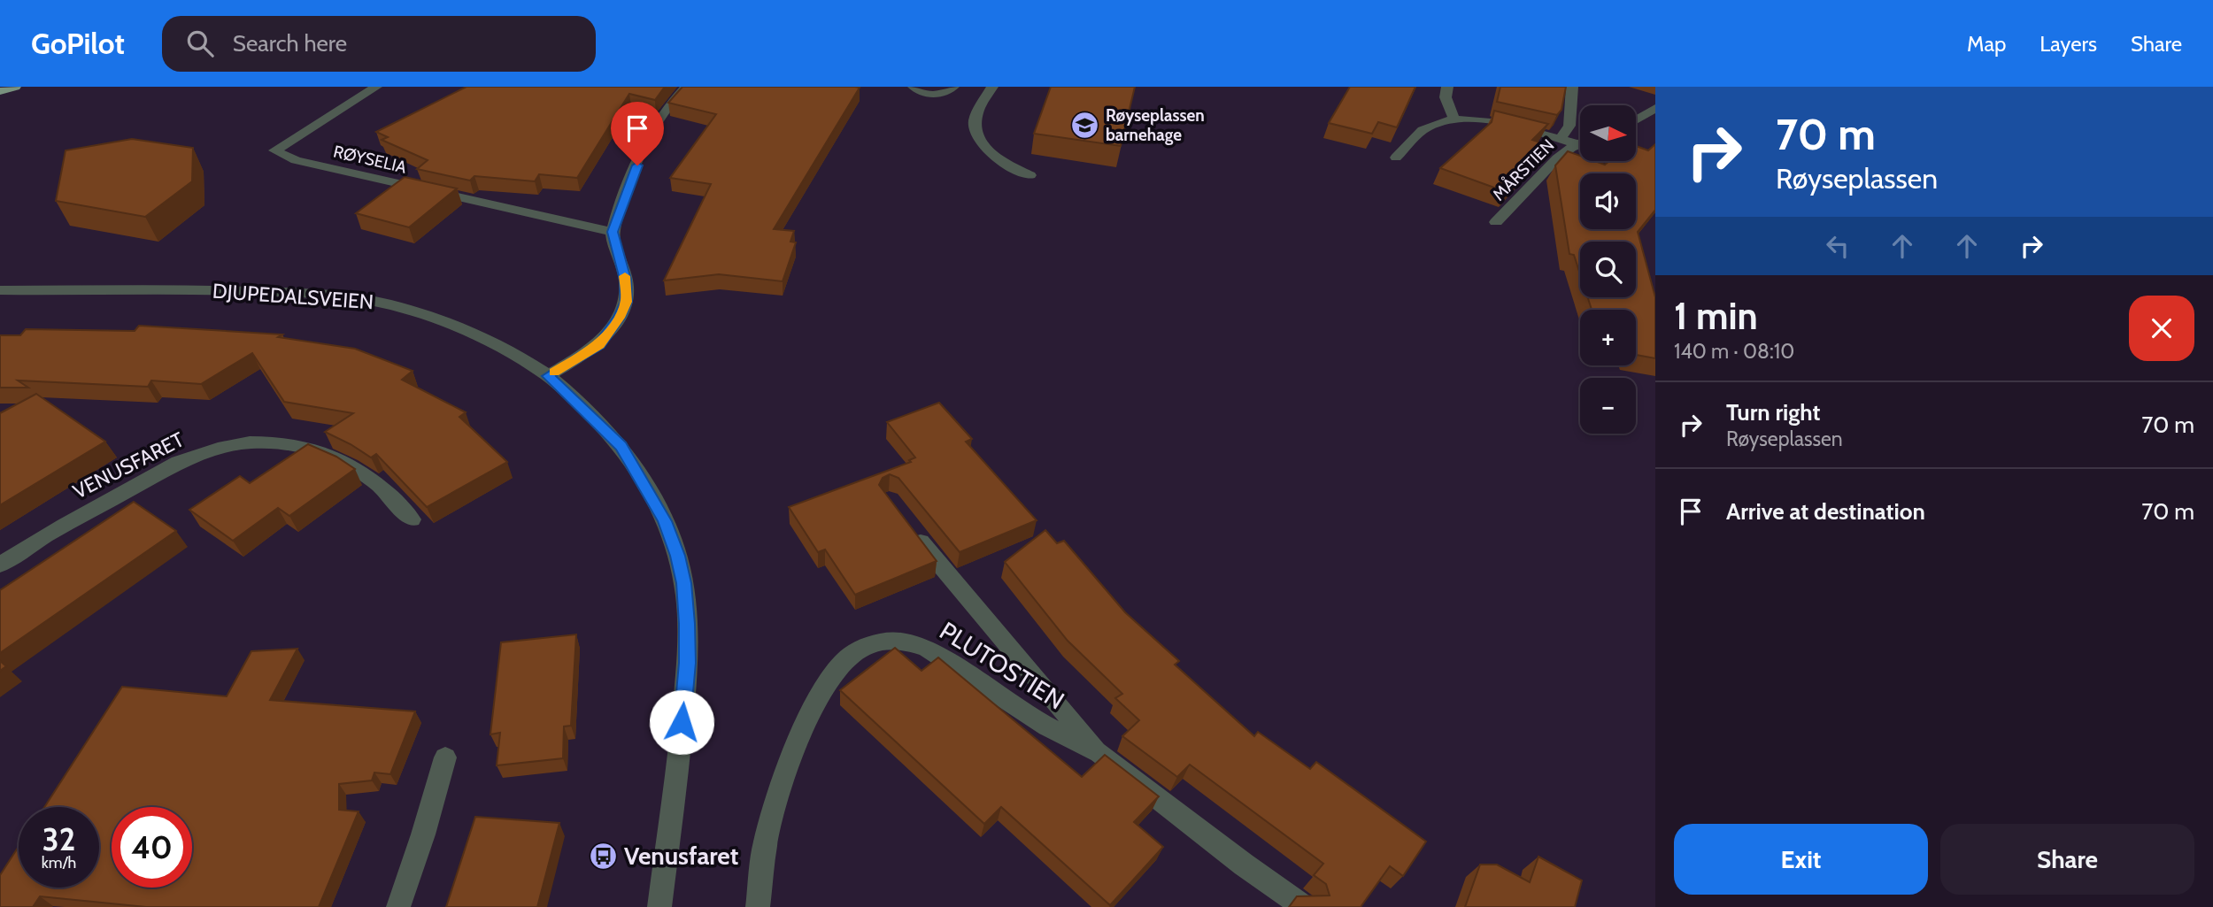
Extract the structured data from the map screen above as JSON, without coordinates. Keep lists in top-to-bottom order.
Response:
{
  "streets": {
    "street": [
      "RØYSELIA",
      "MÅRSTIEN",
      "DJUPEDALSVEIEN",
      "VENUSFARET",
      "PLUTOSTIEN"
    ]
  },
  "places": {
    "school or university": ["Røyseplassen barnehage"],
    "bus stop": ["Venusfaret"]
  },
  "north": "right",
  "page": {
    "header": "GoPilot",
    "search": "Search here",
    "nav": ["Map", "Layers", "Share"],
    "turn": ["70 m", "Røyseplassen"],
    "map_buttons": ["+", "−"],
    "heading": ["1 min", "140 m · 08:10"],
    "list": [
      {
        "name": "Turn right",
        "note": "Røyseplassen",
        "value": "70 m"
      },
      {
        "name": "Arrive at destination",
        "value": "70 m"
      }
    ],
    "speed": "32 km/h",
    "limit": "40",
    "buttons": ["Exit", "Share"]
  }
}
